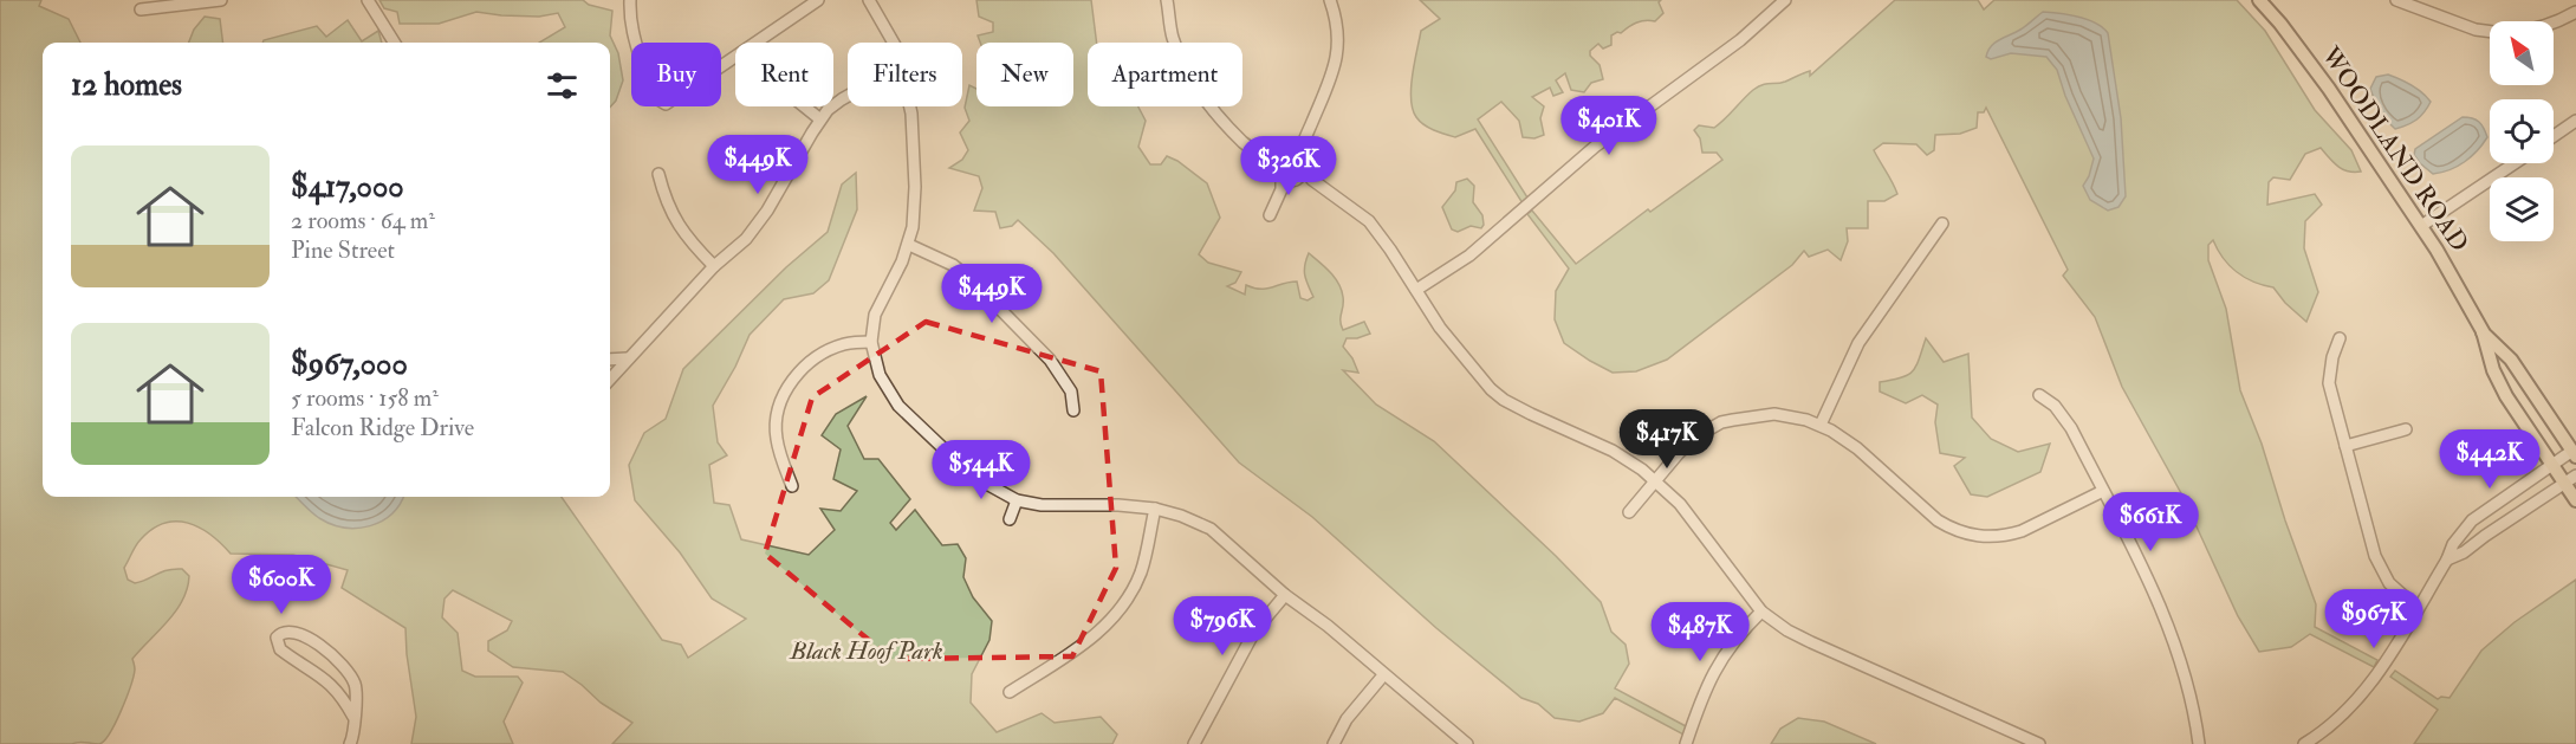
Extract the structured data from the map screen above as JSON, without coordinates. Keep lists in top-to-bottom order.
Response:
{
  "streets": {
    "main road": ["WOODLAND ROAD"]
  },
  "parks": ["Black Hoof Park"],
  "north": "top left",
  "page": {
    "chip": [
      "Buy",
      "Rent",
      "Filters",
      "New",
      "Apartment"
    ],
    "heading": "12 homes",
    "price": [
      "$401K",
      "$449K",
      "$326K",
      "$449K",
      "$417K",
      "$442K",
      "$544K",
      "$661K",
      "$600K",
      "$967K",
      "$796K",
      "$487K"
    ],
    "list": [
      {
        "name": "$417,000",
        "note": "2 rooms · 64 m² · Pine Street"
      },
      {
        "name": "$967,000",
        "note": "5 rooms · 158 m² · Falcon Ridge Drive"
      }
    ]
  }
}
